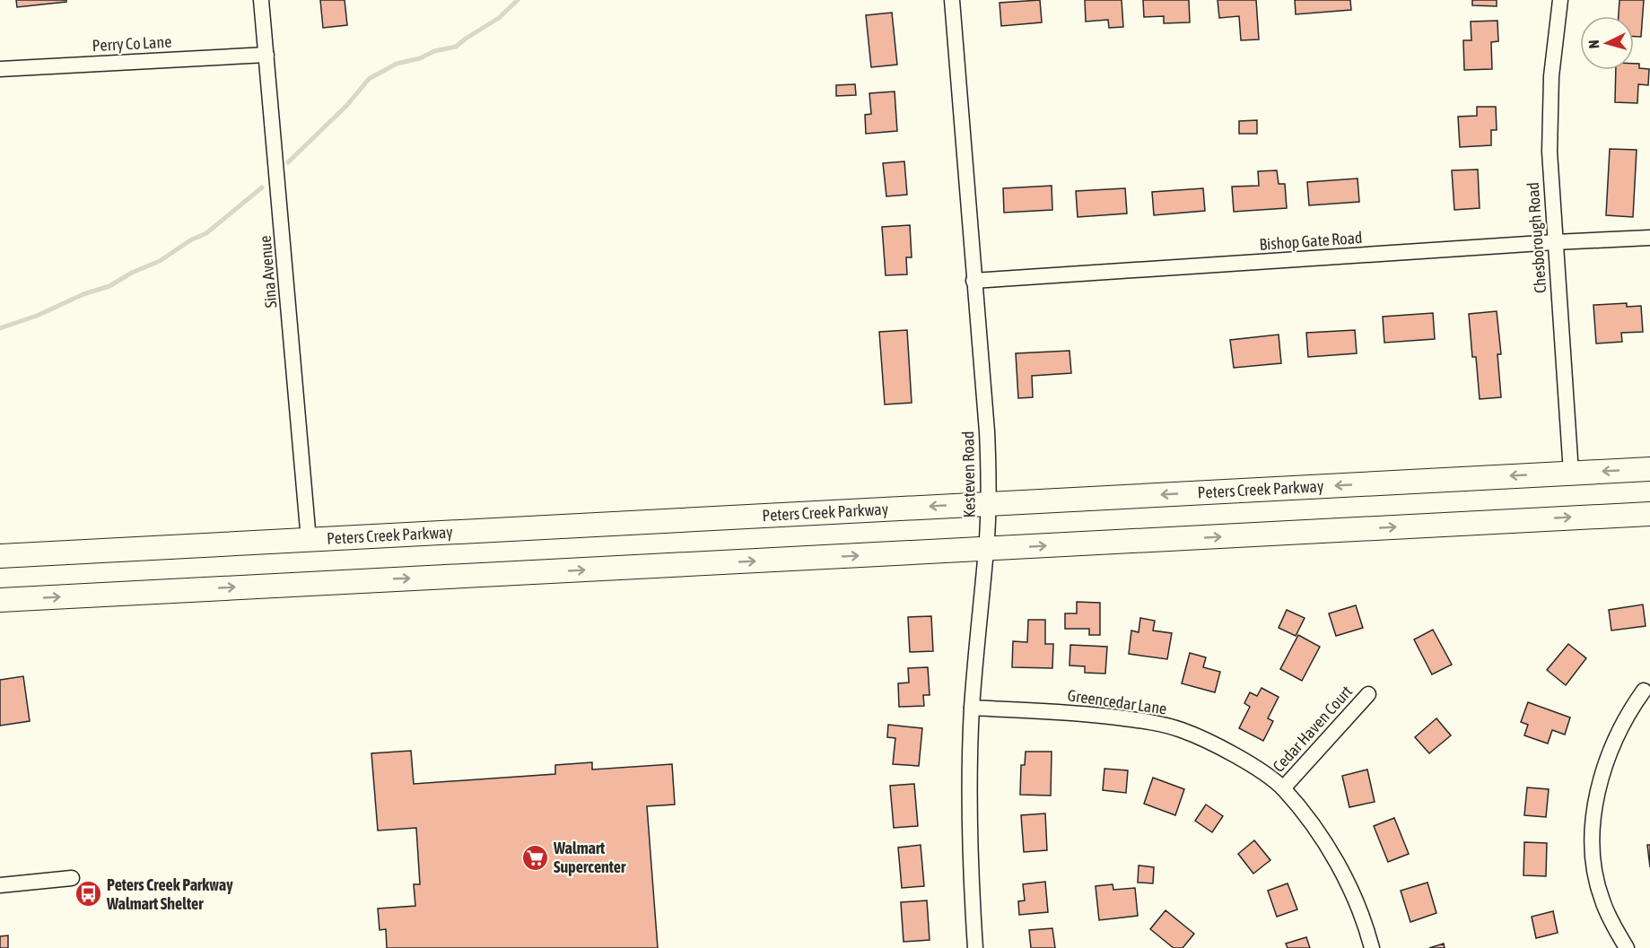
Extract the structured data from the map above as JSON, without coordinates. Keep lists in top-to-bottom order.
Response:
{
  "streets": {
    "main road": ["Peters Creek Parkway"],
    "street": [
      "Perry Co Lane",
      "Chesborough Road",
      "Bishop Gate Road",
      "Sina Avenue",
      "Kesteven Road",
      "Greencedar Lane",
      "Cedar Haven Court"
    ]
  },
  "crossings": [
    ["Perry Co Lane", "Sina Avenue"],
    ["Chesborough Road", "Bishop Gate Road"],
    ["Chesborough Road", "Peters Creek Parkway"],
    ["Bishop Gate Road", "Kesteven Road"],
    ["Sina Avenue", "Peters Creek Parkway"],
    ["Kesteven Road", "Peters Creek Parkway"],
    ["Kesteven Road", "Greencedar Lane"],
    ["Greencedar Lane", "Cedar Haven Court"]
  ],
  "places": {
    "supermarket": ["Walmart Supercenter"],
    "bus stop": ["Peters Creek Parkway Walmart Shelter"]
  },
  "north": "left"
}
